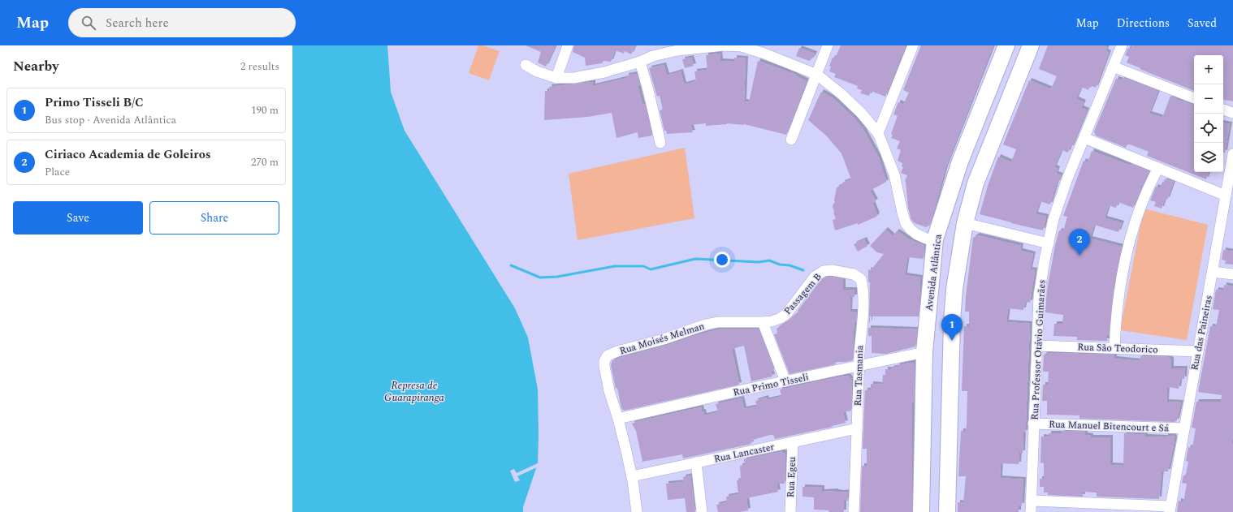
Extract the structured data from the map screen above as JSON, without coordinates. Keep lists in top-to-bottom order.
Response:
{
  "streets": {
    "main road": ["Avenida Atlântica"],
    "street": [
      "Passagem B",
      "Rua das Paineiras",
      "Rua Moisés Melman",
      "Rua São Teodorico",
      "Rua Professor Otávio Guimarães",
      "Rua Tasmania",
      "Rua Primo Tisseli",
      "Rua Manuel Bitencourt e Sá",
      "Rua Lancaster",
      "Rua Egeu"
    ]
  },
  "crossings": [
    ["Avenida Atlântica", "Rua Primo Tisseli"],
    ["Passagem B", "Rua Moisés Melman"],
    ["Passagem B", "Rua Tasmania"],
    ["Rua das Paineiras", "Rua São Teodorico"],
    ["Rua das Paineiras", "Rua Manuel Bitencourt e Sá"],
    ["Rua Moisés Melman", "Rua Primo Tisseli"],
    ["Rua São Teodorico", "Rua Professor Otávio Guimarães"],
    ["Rua Professor Otávio Guimarães", "Rua Manuel Bitencourt e Sá"],
    ["Rua Tasmania", "Rua Primo Tisseli"],
    ["Rua Tasmania", "Rua Lancaster"],
    ["Rua Lancaster", "Rua Egeu"]
  ],
  "water": ["Represa de Guarapiranga"],
  "page": {
    "header": "Map",
    "search": "Search here",
    "nav": ["Map", "Directions", "Saved"],
    "heading": ["Nearby", "2 results"],
    "map_buttons": ["+", "−"],
    "list": [
      {
        "mark": "1",
        "name": "Primo Tisseli B/C",
        "note": "Bus stop · Avenida Atlântica",
        "value": "190 m"
      },
      {
        "mark": "2",
        "name": "Ciriaco Academia de Goleiros",
        "note": "Place",
        "value": "270 m"
      }
    ],
    "buttons": ["Save", "Share"],
    "pins": ["2", "1"]
  }
}
